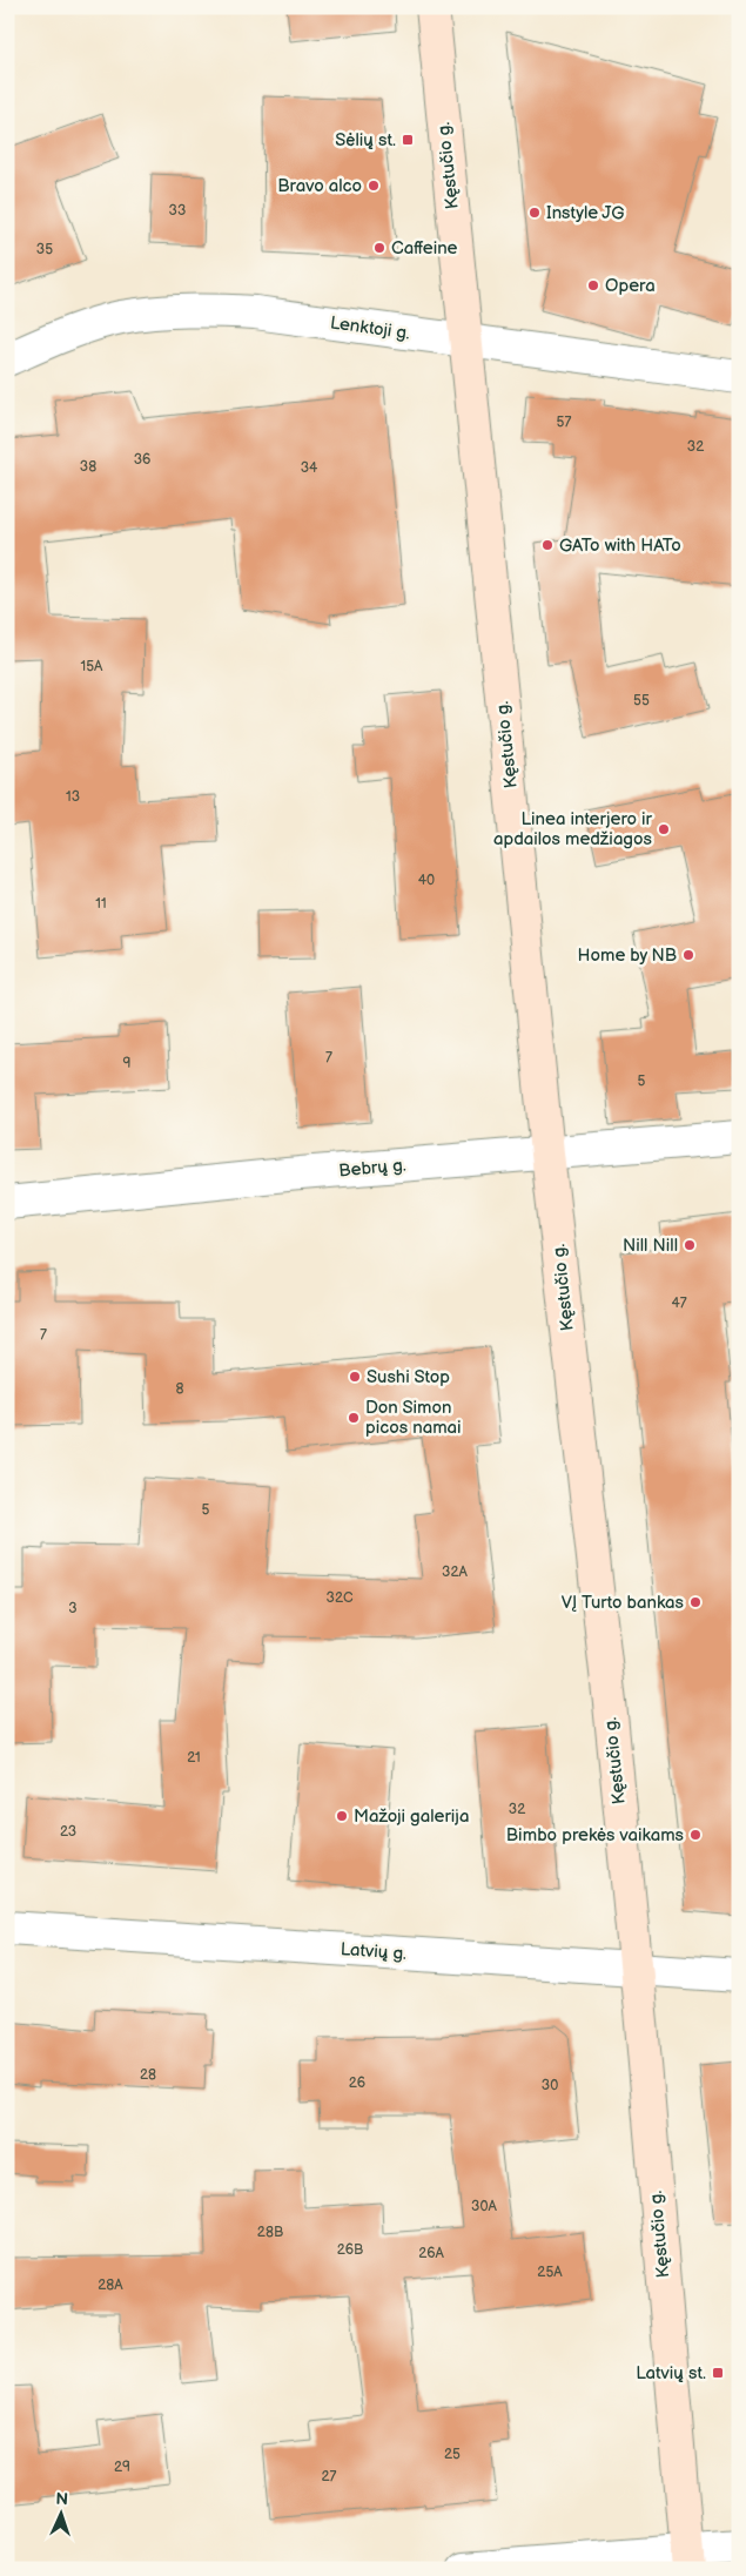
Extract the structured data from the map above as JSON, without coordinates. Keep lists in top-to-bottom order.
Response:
{
  "streets": {
    "main road": ["Kęstučio g."],
    "street": ["Lenktoji g.", "Bebrų g.", "Latvių g."]
  },
  "crossings": [
    ["Kęstučio g.", "Lenktoji g."],
    ["Kęstučio g.", "Bebrų g."],
    ["Kęstučio g.", "Latvių g."]
  ],
  "places": {
    "transit": ["Sėlių st.", "Latvių st."],
    "other": [
      "Bravo alco",
      "Instyle JG",
      "Caffeine",
      "Opera",
      "GATo with HATo",
      "Linea interjero ir apdailos medžiagos",
      "Home by NB",
      "Nill Nill",
      "Sushi Stop",
      "Don Simon picos namai",
      "VĮ Turto bankas",
      "Mažoji galerija",
      "Bimbo prekės vaikams"
    ]
  },
  "house_numbers": [
    "33",
    "35",
    "57",
    "32",
    "36",
    "38",
    "34",
    "15A",
    "55",
    "13",
    "40",
    "11",
    "7",
    "9",
    "5",
    "47",
    "7",
    "8",
    "5",
    "32A",
    "32C",
    "3",
    "21",
    "32",
    "23",
    "28",
    "26",
    "30",
    "30A",
    "28B",
    "26B",
    "26A",
    "25A",
    "28A",
    "25",
    "29",
    "27"
  ],
  "north": "top"
}
